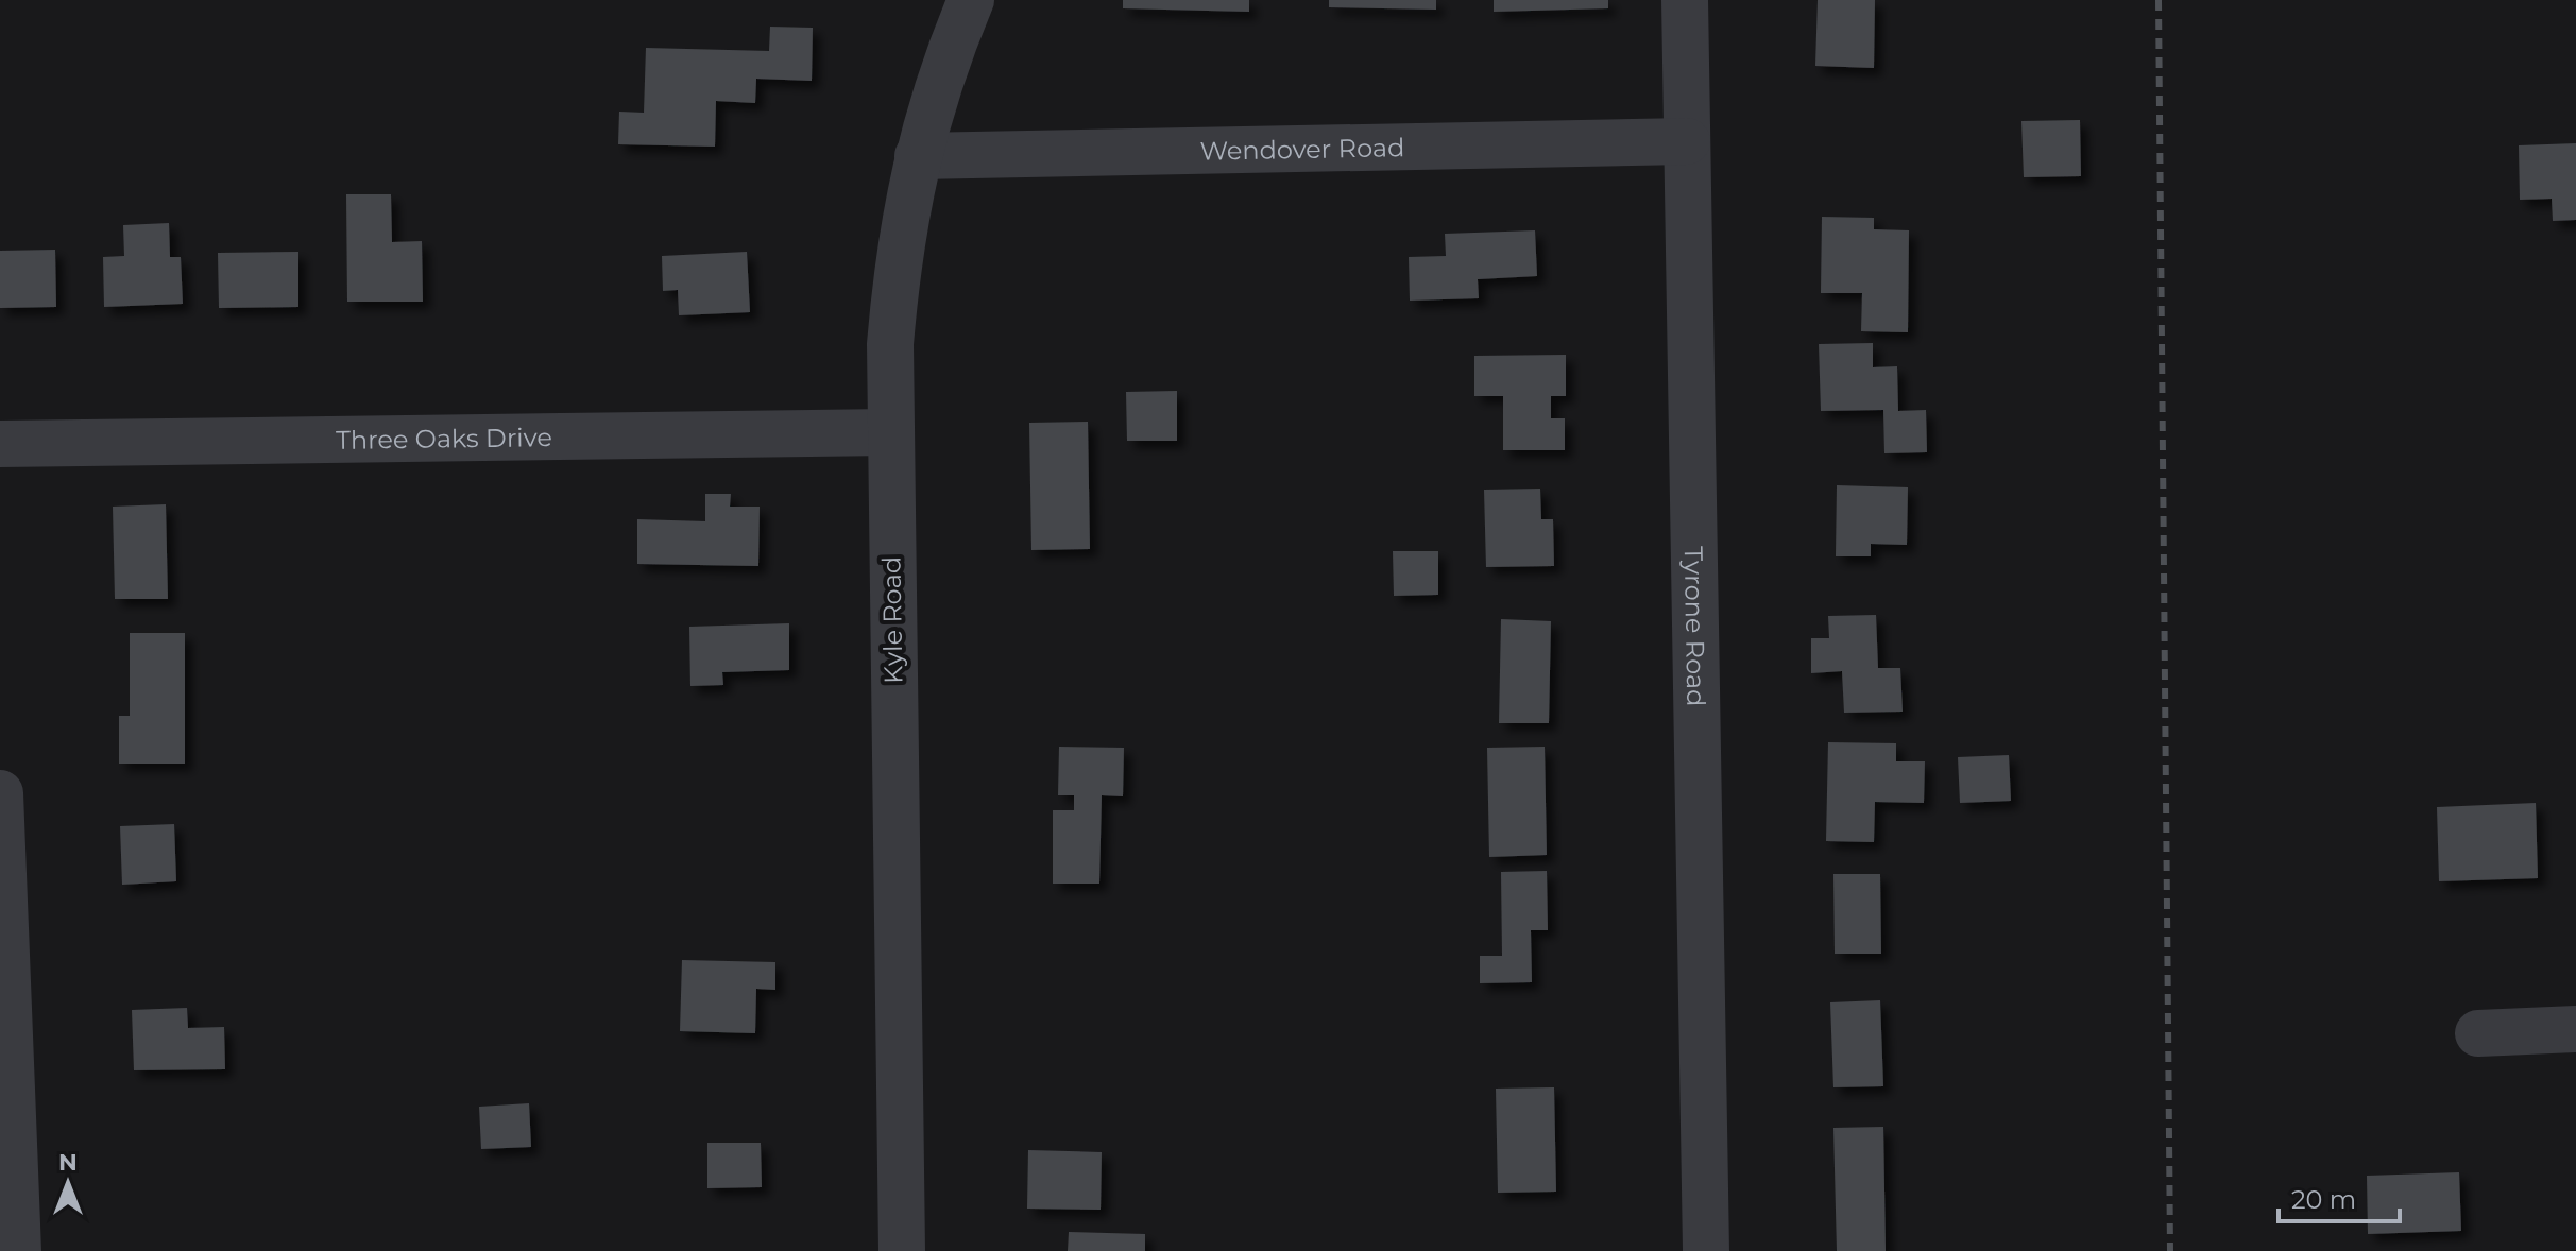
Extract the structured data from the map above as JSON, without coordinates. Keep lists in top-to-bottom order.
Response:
{
  "streets": {
    "street": [
      "Wendover Road",
      "Three Oaks Drive",
      "Kyle Road",
      "Tyrone Road"
    ]
  },
  "crossings": [
    ["Wendover Road", "Kyle Road"],
    ["Wendover Road", "Tyrone Road"],
    ["Three Oaks Drive", "Kyle Road"]
  ],
  "scale_bar": "20 m",
  "north": "top"
}
